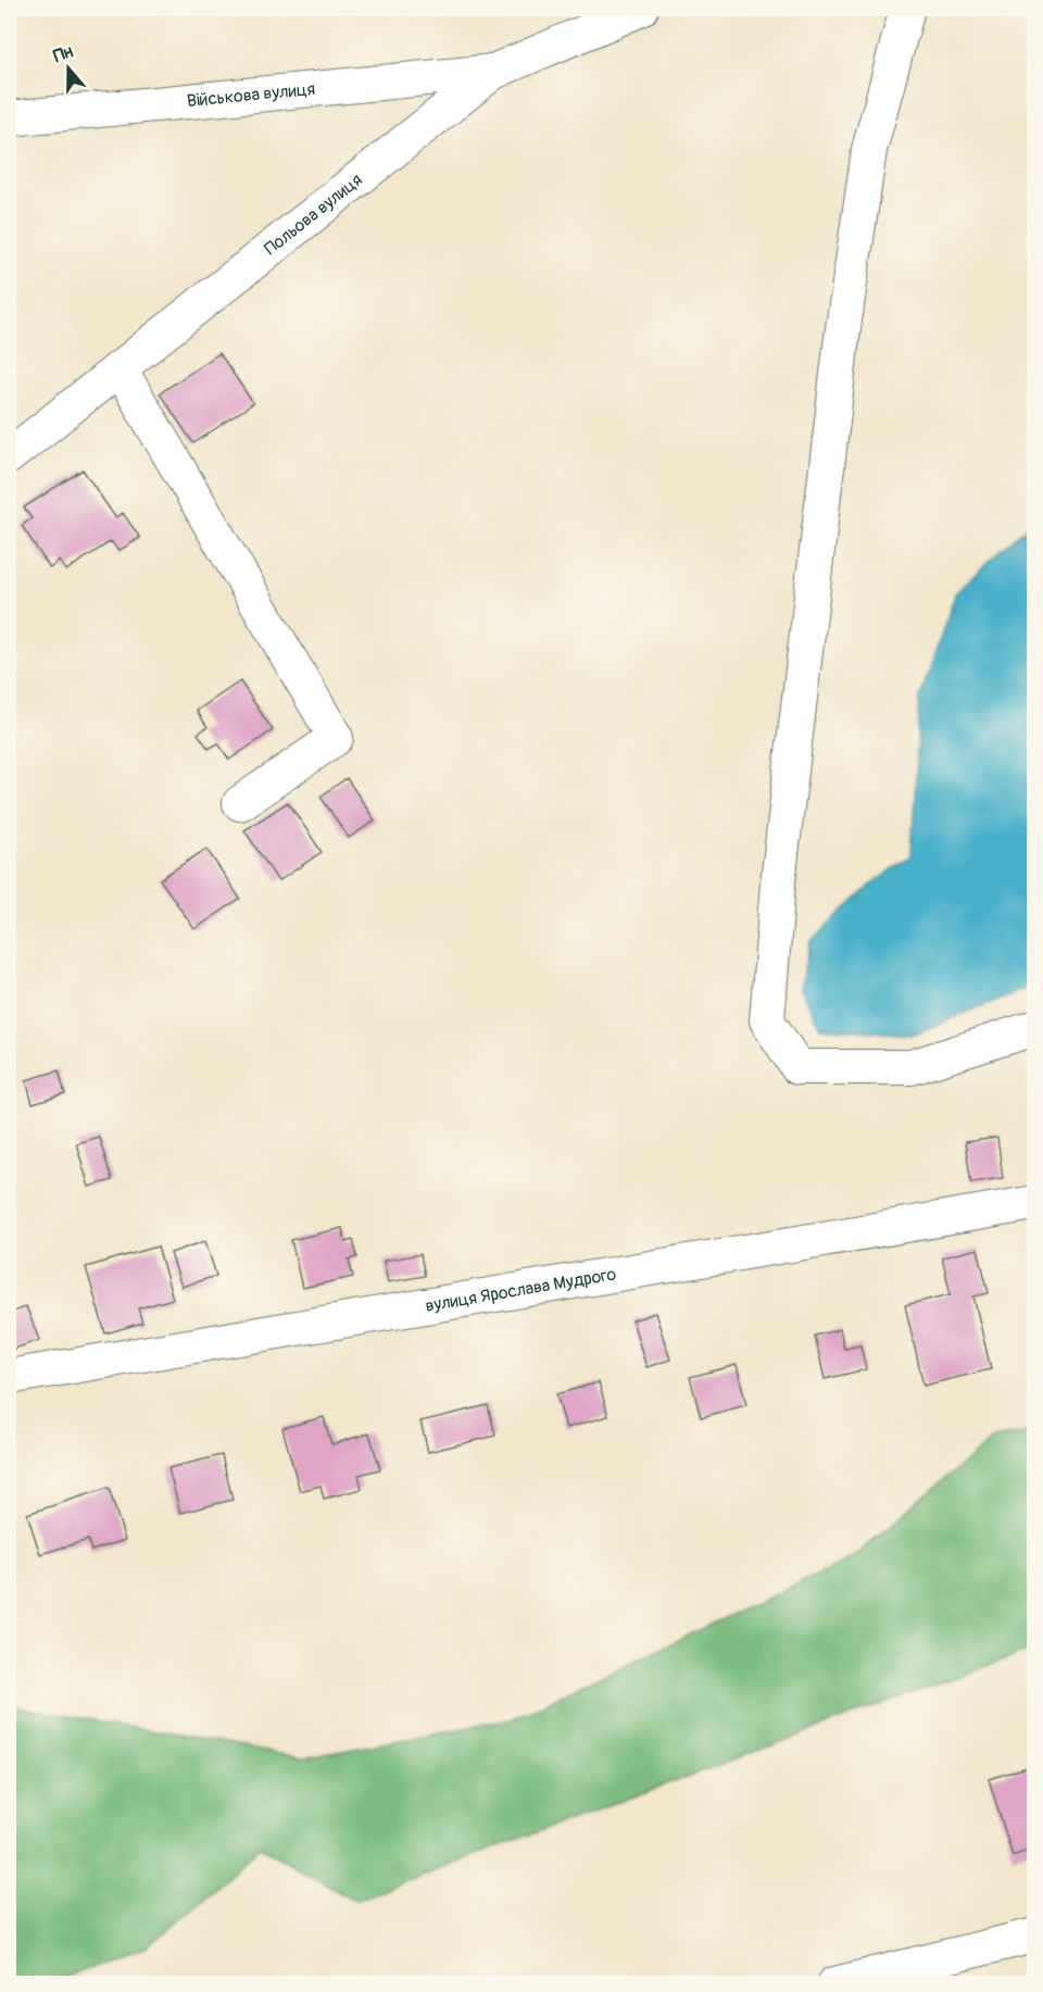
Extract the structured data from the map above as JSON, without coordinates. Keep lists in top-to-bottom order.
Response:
{
  "streets": {
    "street": ["Військова вулиця", "Польова вулиця", "вулиця Ярослава Мудрого"]
  },
  "crossings": [
    ["Військова вулиця", "Польова вулиця"]
  ],
  "north": "top"
}
